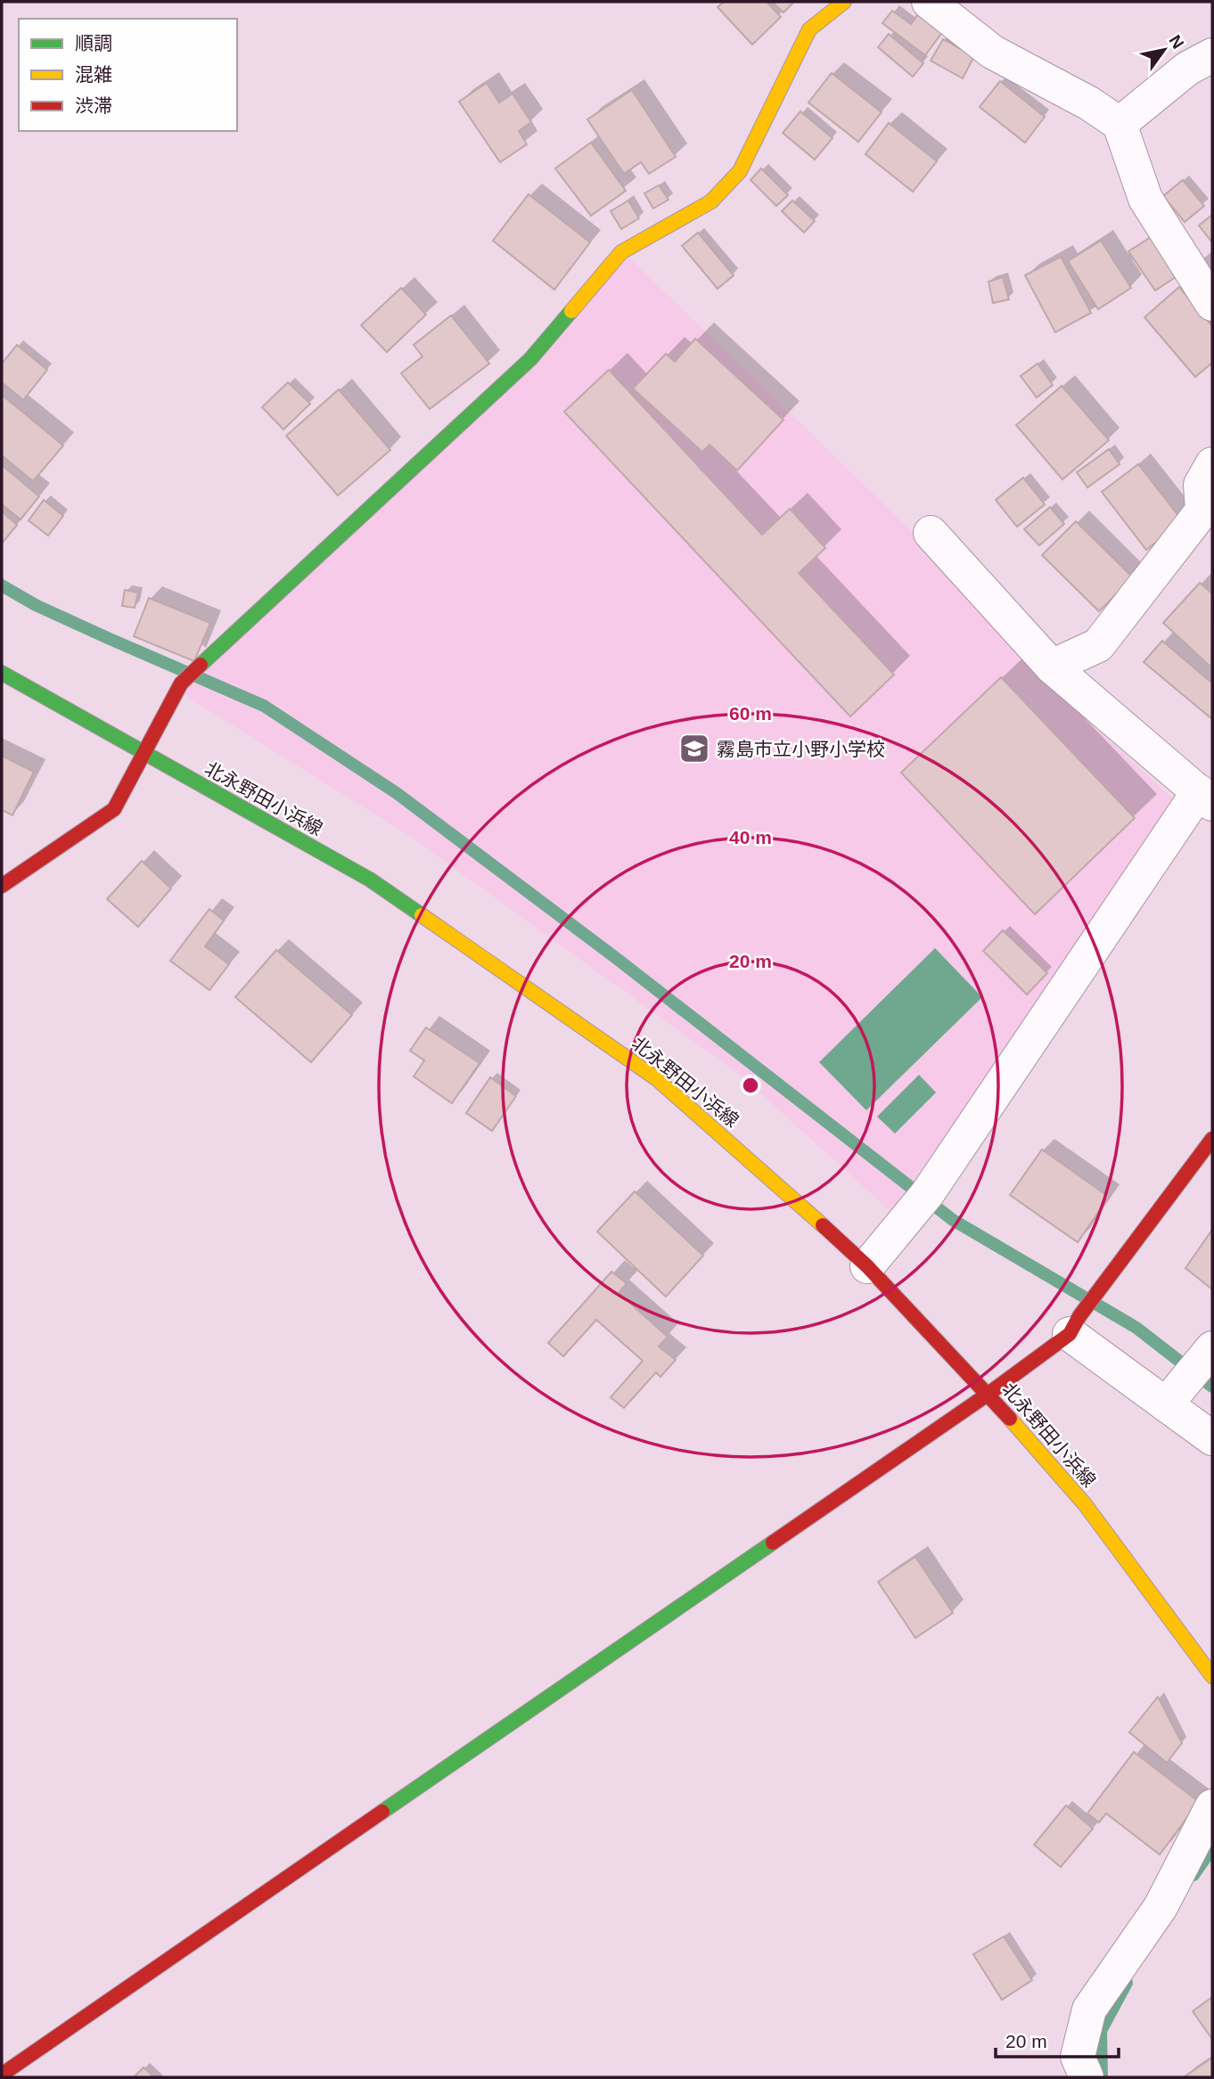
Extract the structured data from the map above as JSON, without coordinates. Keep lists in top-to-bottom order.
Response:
{
  "streets": {
    "street": ["北永野田小浜線"]
  },
  "places": {
    "school or university": ["霧島市立小野小学校"]
  },
  "legend": ["順調", "混雑", "渋滞"],
  "scale_bar": "20 m",
  "north": "top right",
  "rings": ["60 m", "40 m", "20 m"]
}
